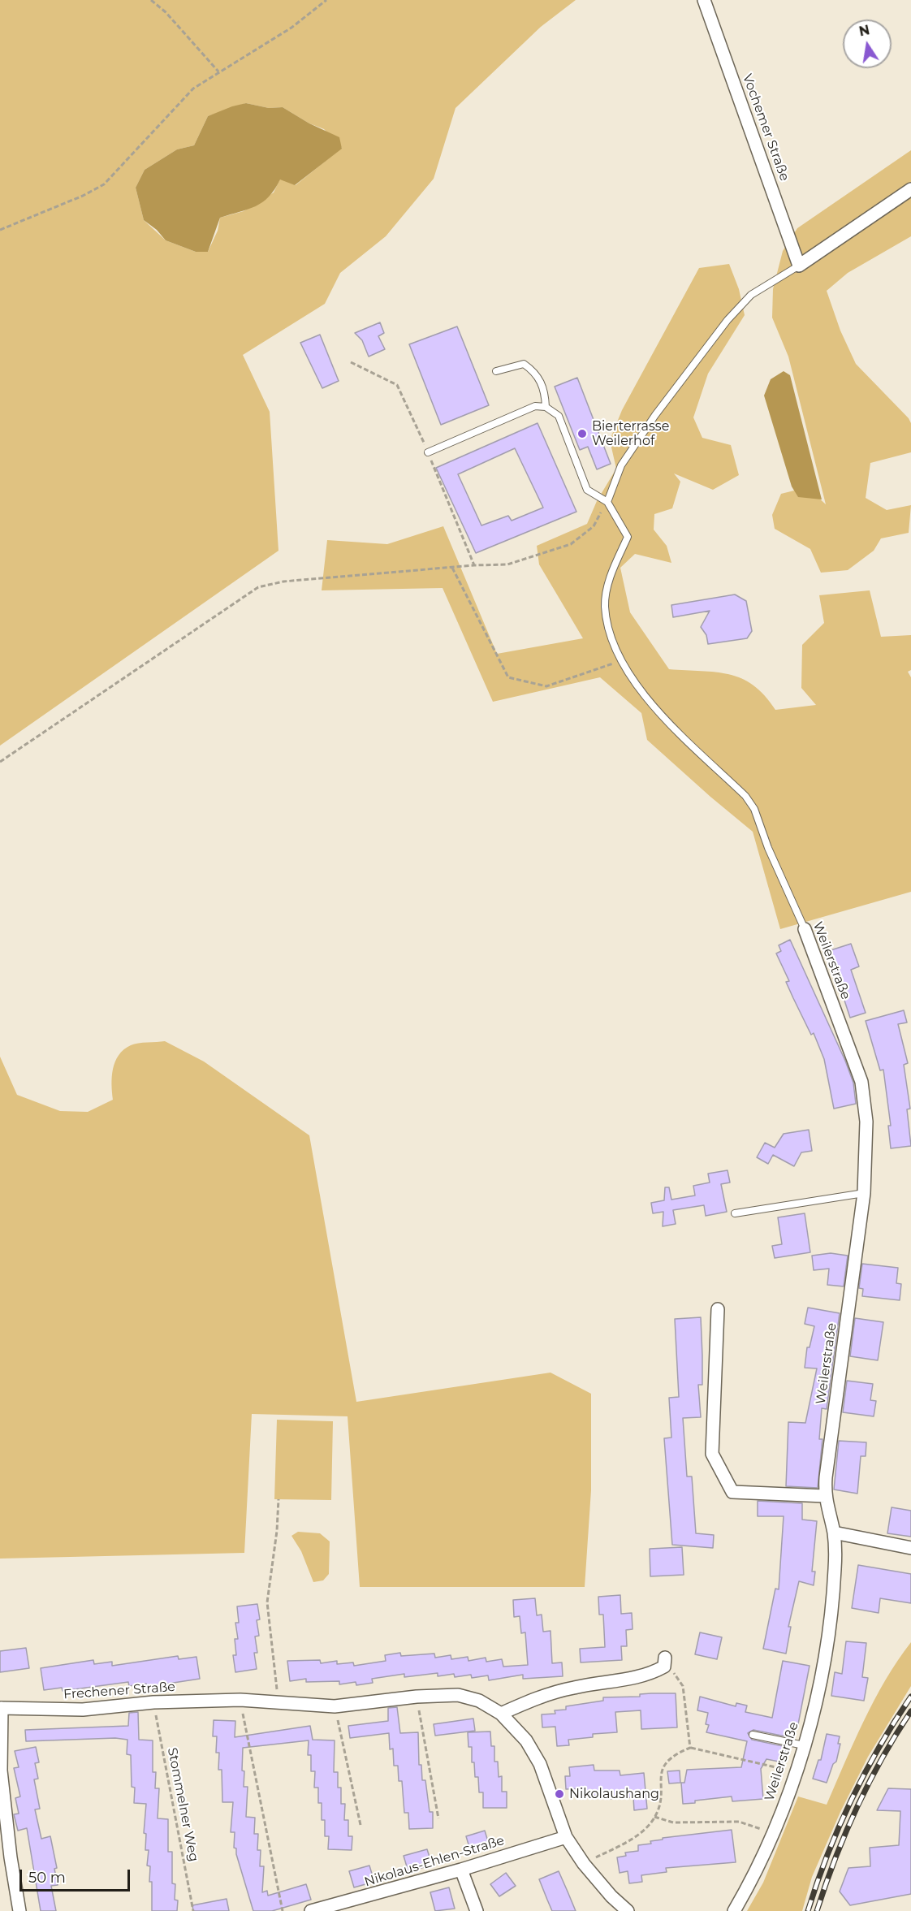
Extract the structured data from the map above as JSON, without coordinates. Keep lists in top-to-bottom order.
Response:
{
  "streets": {
    "street": [
      "Vochemer Straße",
      "Weilerstraße",
      "Frechener Straße",
      "Nikolaus-Ehlen-Straße"
    ],
    "path": ["Stommelner Weg"]
  },
  "crossings": [
    ["Frechener Straße", "Stommelner Weg"],
    ["Frechener Straße", "Nikolaus-Ehlen-Straße"]
  ],
  "places": ["Bierterrasse Weilerhof", "Nikolaushang"],
  "scale_bar": "50 m",
  "north": "top"
}
